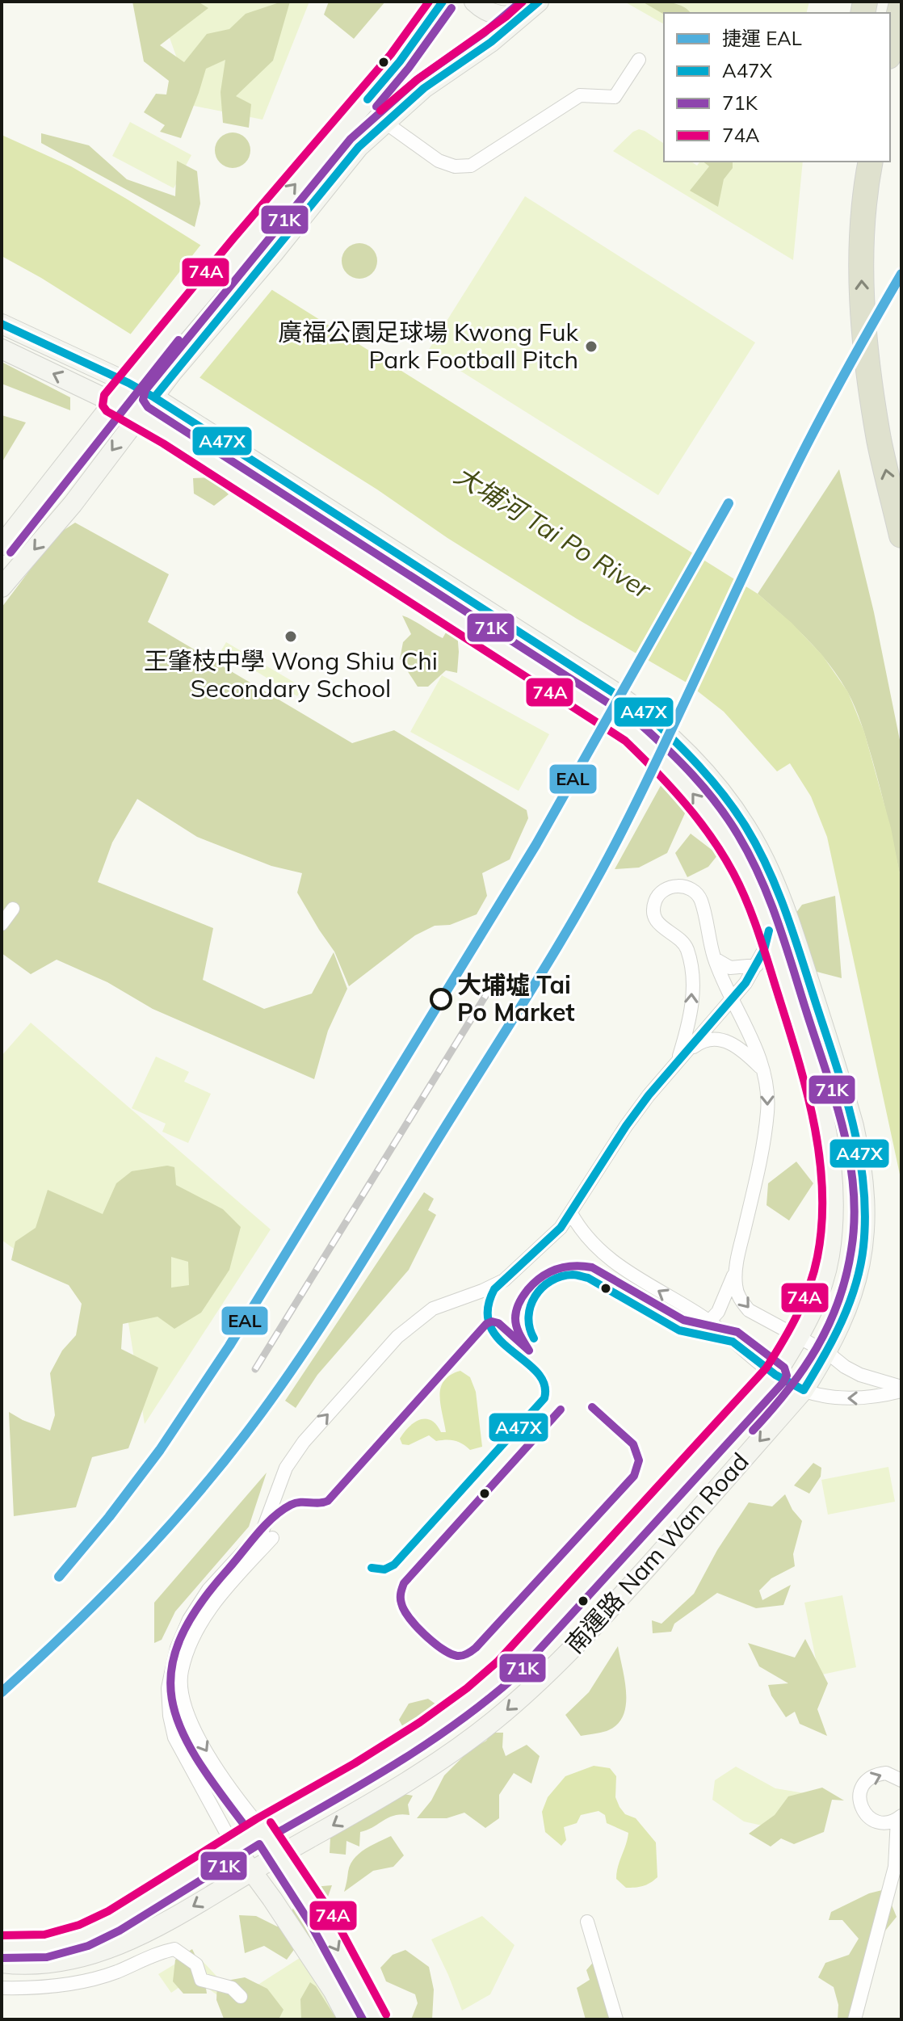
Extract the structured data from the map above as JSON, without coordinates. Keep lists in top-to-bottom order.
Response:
{
  "streets": {
    "main road": ["南運路 Nam Wan Road"]
  },
  "water": ["大埔河 Tai Po River"],
  "places": ["廣福公園足球場 Kwong Fuk Park Football Pitch", "王肇枝中學 Wong Shiu Chi Secondary School", "大埔墟 Tai Po Market"],
  "lines": [
    "transit line A47X",
    "transit line 71K",
    "transit line 74A",
    "metro line EAL"
  ],
  "legend": [
    "捷運 EAL",
    "A47X",
    "71K",
    "74A"
  ]
}
